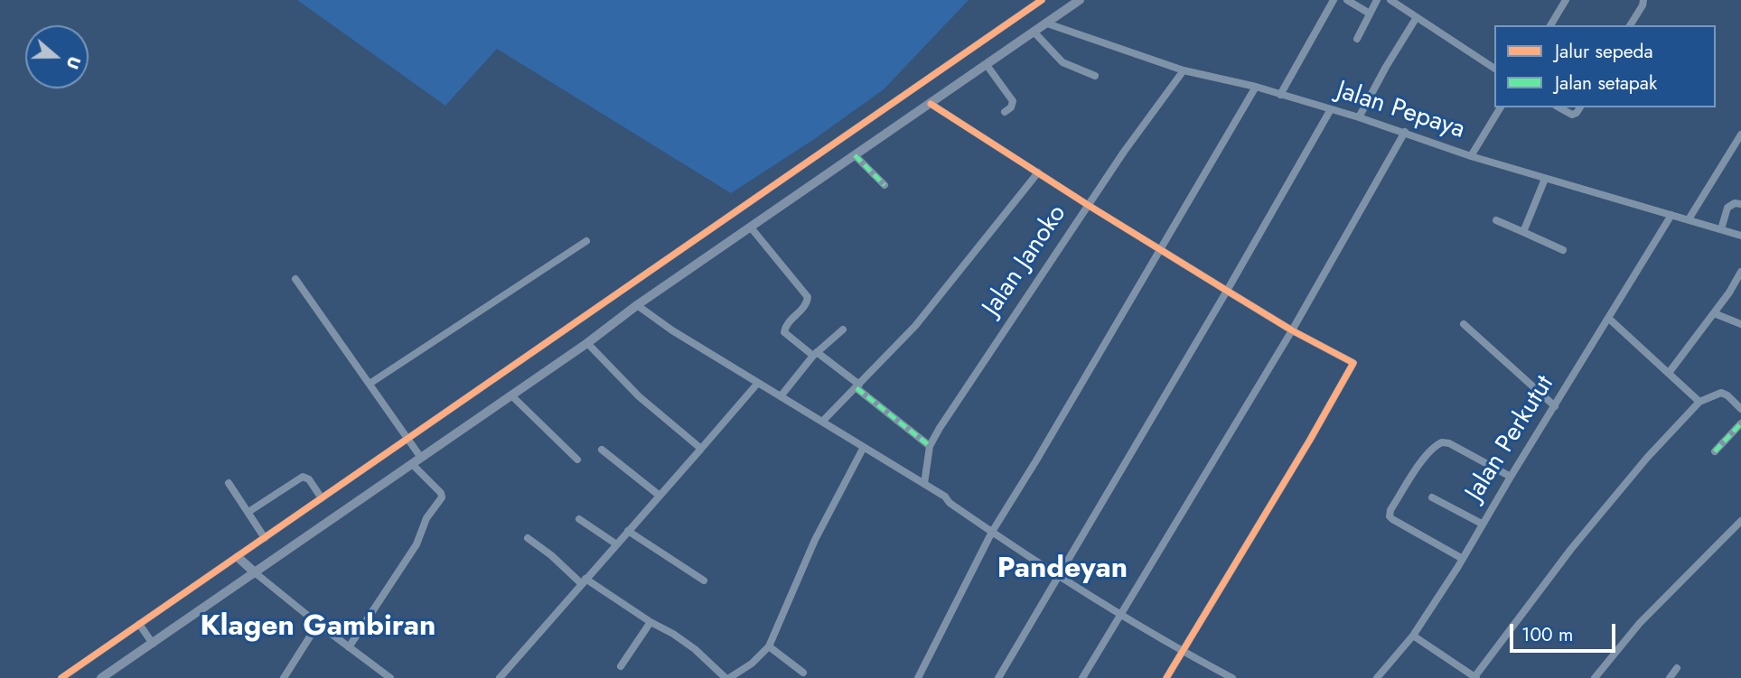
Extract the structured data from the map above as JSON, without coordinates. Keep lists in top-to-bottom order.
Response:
{
  "streets": {
    "street": ["Jalan Pepaya", "Jalan Janoko", "Jalan Perkutut"]
  },
  "crossings": [
    ["Jalan Pepaya", "Jalan Janoko"],
    ["Jalan Pepaya", "Jalan Perkutut"]
  ],
  "districts": ["Pandeyan", "Klagen Gambiran"],
  "legend": ["Jalur sepeda", "Jalan setapak"],
  "scale_bar": "100 m",
  "north": "right"
}
